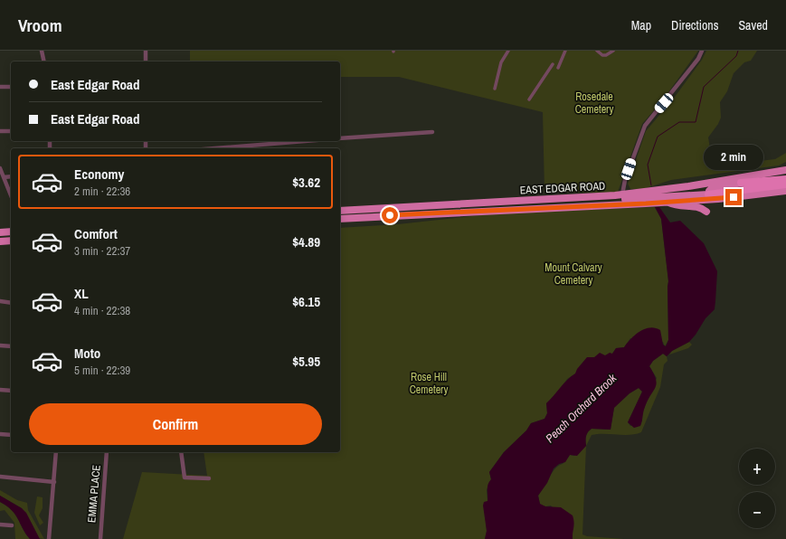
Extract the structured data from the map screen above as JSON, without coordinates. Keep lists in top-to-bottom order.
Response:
{
  "streets": {
    "highway": ["EAST EDGAR ROAD"],
    "street": ["EMMA PLACE"]
  },
  "water": ["Peach Orchard Brook"],
  "parks": ["Rosedale Cemetery", "Mount Calvary Cemetery", "Rose Hill Cemetery"],
  "page": {
    "header": "Vroom",
    "nav": ["Map", "Directions", "Saved"],
    "banner": ["East Edgar Road", "East Edgar Road"],
    "bubble": "2 min",
    "list": [
      {
        "name": "Economy",
        "note": "2 min · 22:36",
        "value": "$3.62"
      },
      {
        "name": "Comfort",
        "note": "3 min · 22:37",
        "value": "$4.89"
      },
      {
        "name": "XL",
        "note": "4 min · 22:38",
        "value": "$6.15"
      },
      {
        "name": "Moto",
        "note": "5 min · 22:39",
        "value": "$5.95"
      }
    ],
    "buttons": "Confirm",
    "map_buttons": ["+", "−"]
  }
}
